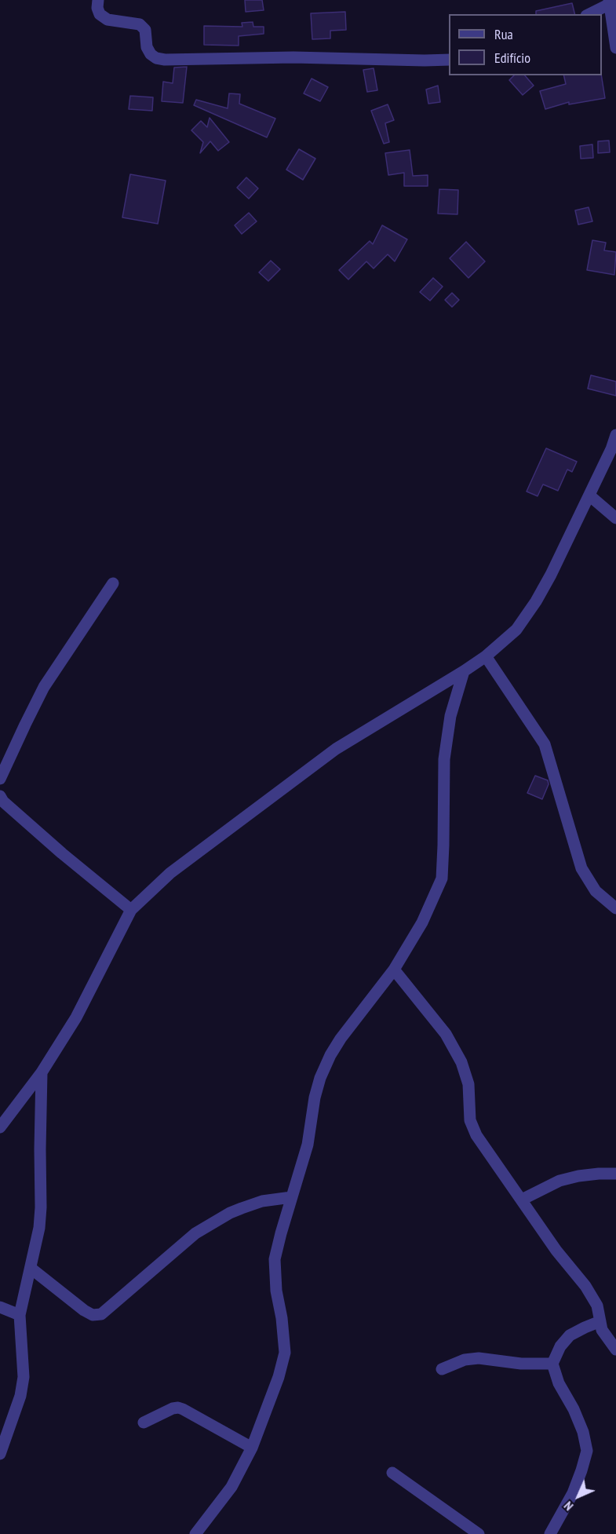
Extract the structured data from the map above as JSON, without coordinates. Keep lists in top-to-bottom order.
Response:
{
  "legend": ["Rua", "Edifício"],
  "north": "bottom left"
}
